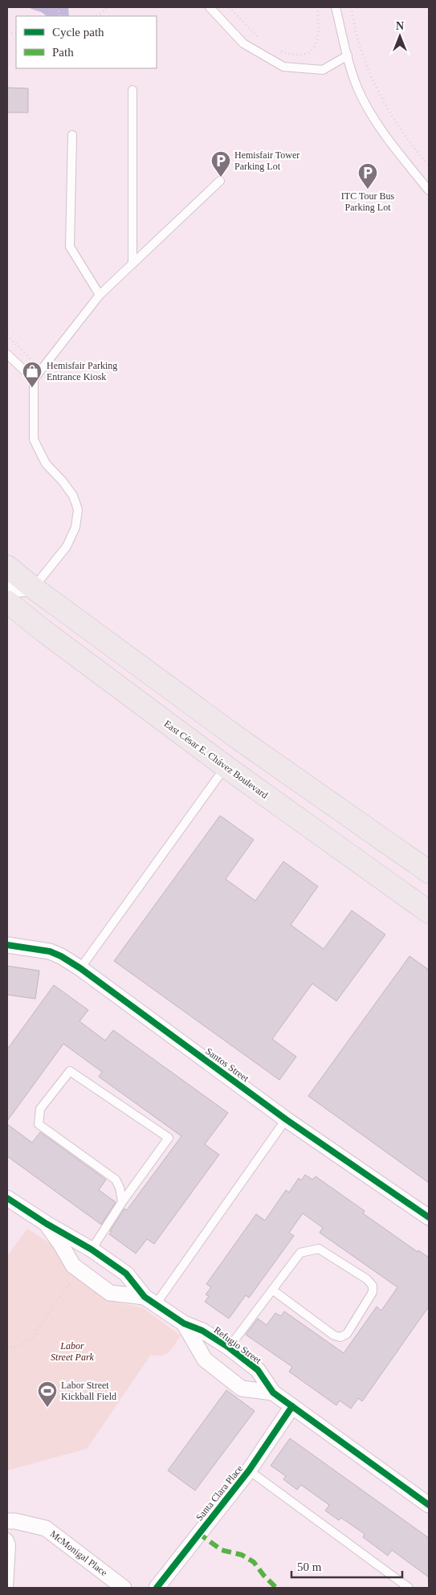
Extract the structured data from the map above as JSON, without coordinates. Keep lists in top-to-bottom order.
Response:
{
  "streets": {
    "main road": ["East César E. Chávez Boulevard"],
    "street": [
      "Santos Street",
      "Refugio Street",
      "Santa Clara Place",
      "McMonigal Place"
    ]
  },
  "crossings": [
    ["Refugio Street", "Santa Clara Place"]
  ],
  "parks": ["Labor Street Park"],
  "places": {
    "parking": ["Hemisfair Tower Parking Lot", "ITC Tour Bus Parking Lot"],
    "shop": ["Hemisfair Parking Entrance Kiosk"],
    "sports": ["Labor Street Kickball Field"]
  },
  "legend": ["Cycle path", "Path"],
  "scale_bar": "50 m",
  "north": "top"
}
